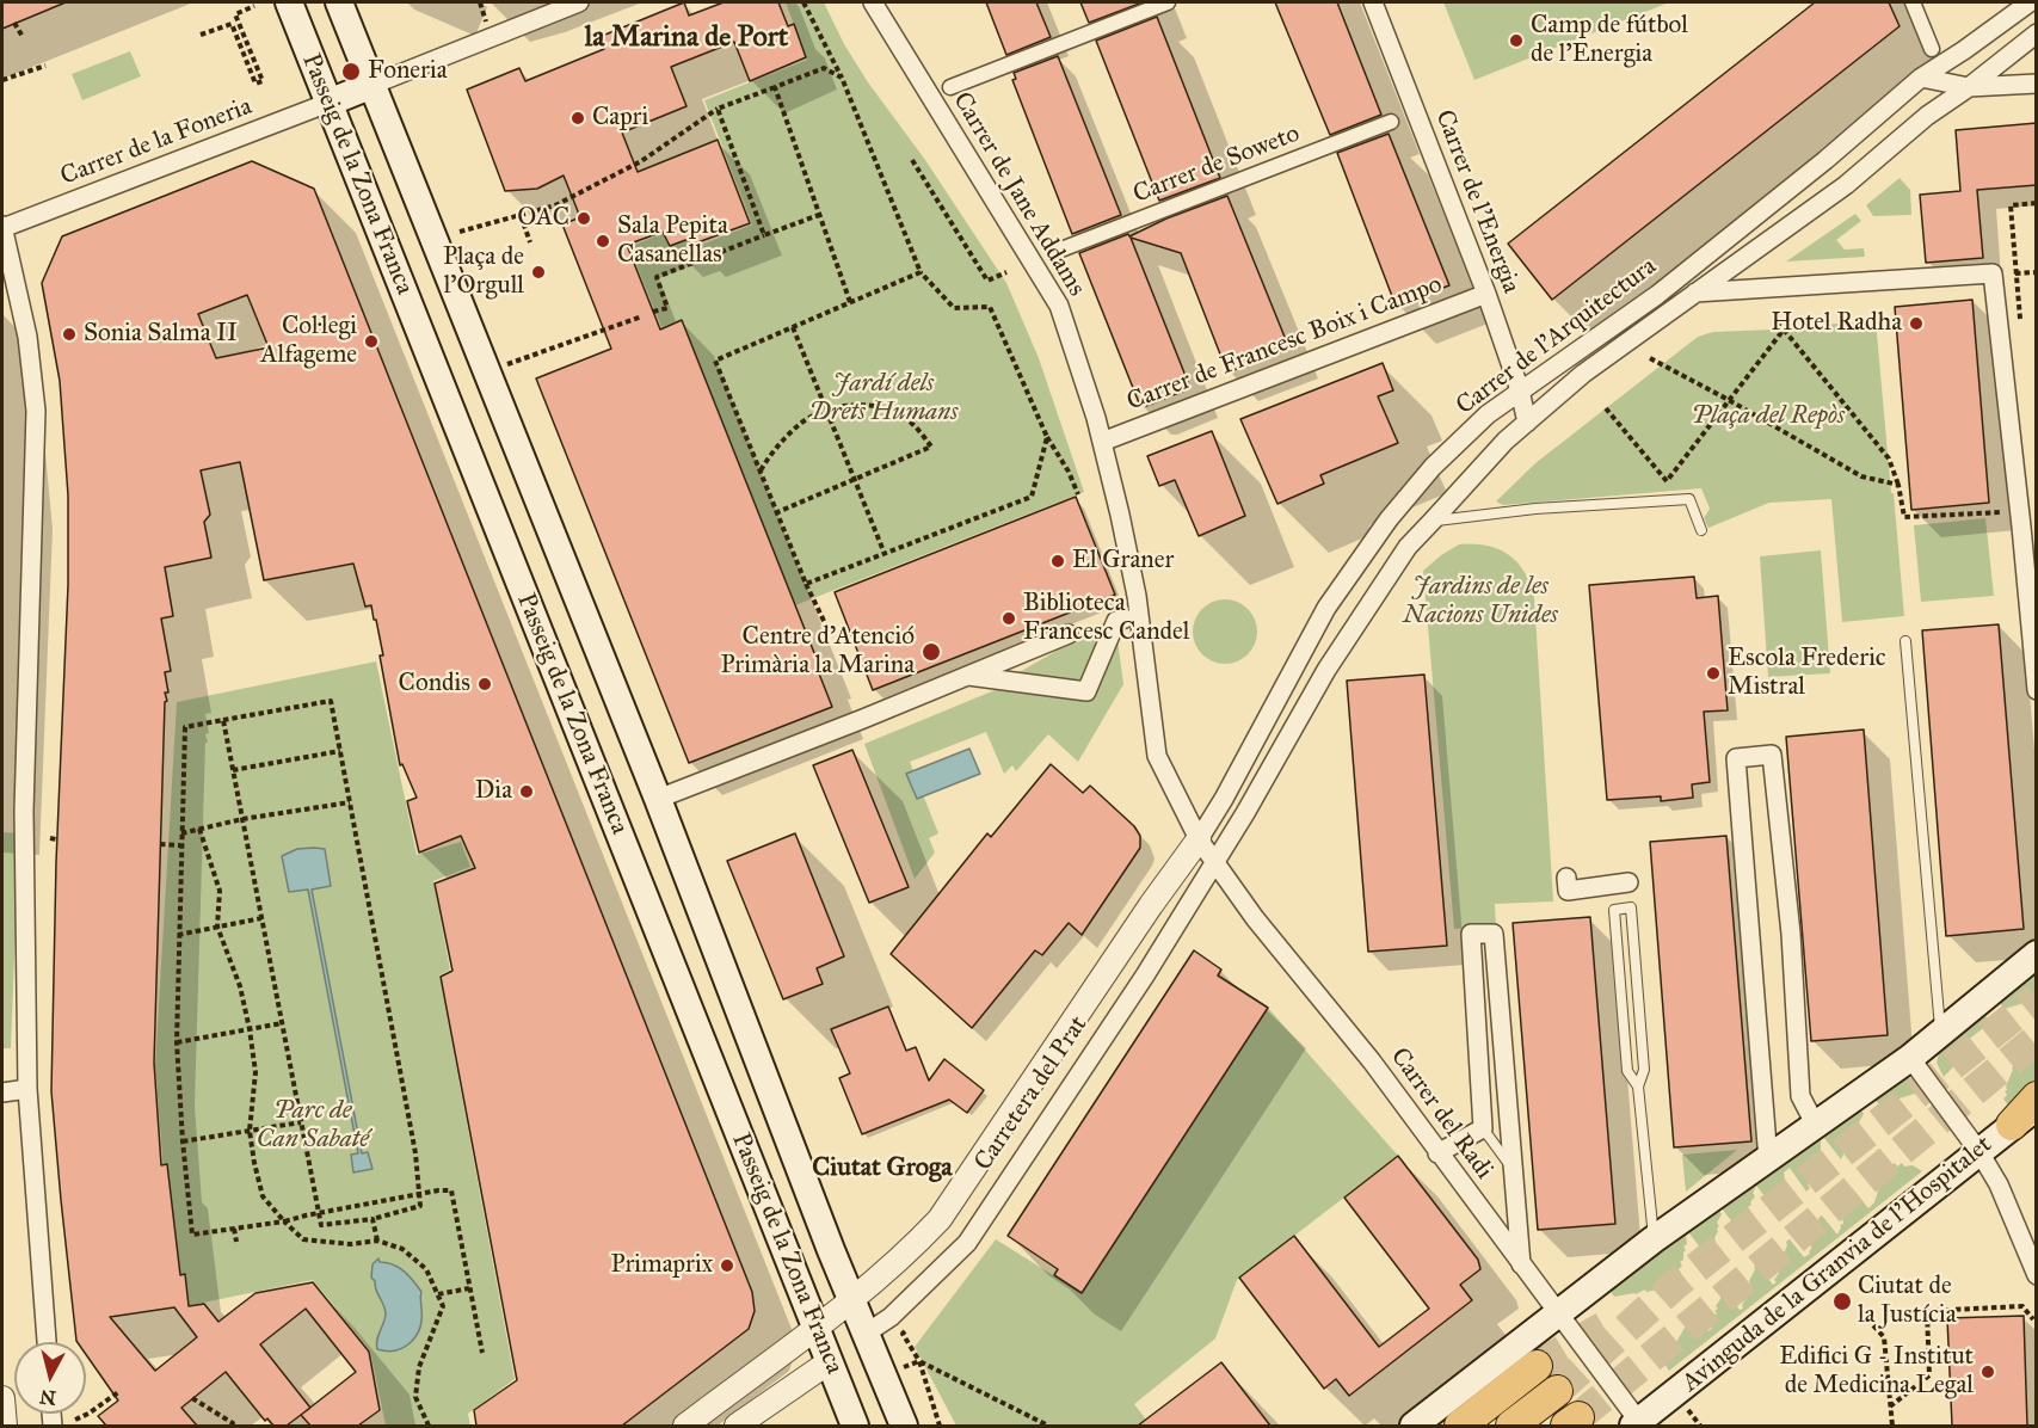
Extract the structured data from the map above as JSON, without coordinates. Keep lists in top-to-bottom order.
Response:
{
  "streets": {
    "main road": ["Passeig de la Zona Franca", "Avinguda de la Granvia de l'Hospitalet"],
    "street": [
      "Carrer de la Foneria",
      "Carrer de Soweto",
      "Carrer de Jane Addams",
      "Carrer de l'Energia",
      "Carrer de l'Arquitectura",
      "Carrer de Francesc Boix i Campo",
      "Carretera del Prat",
      "Carrer del Radi"
    ]
  },
  "crossings": [
    ["Carrer de la Foneria", "Passeig de la Zona Franca"],
    ["Passeig de la Zona Franca", "Carretera del Prat"],
    ["Carrer de Jane Addams", "Carrer de l'Arquitectura"],
    ["Carrer de Jane Addams", "Carrer de Francesc Boix i Campo"],
    ["Carrer de Jane Addams", "Carretera del Prat"],
    ["Carrer de Jane Addams", "Carrer del Radi"],
    ["Carrer de l'Energia", "Carrer de l'Arquitectura"],
    ["Carrer de l'Energia", "Carrer de Francesc Boix i Campo"],
    ["Carrer de l'Arquitectura", "Carretera del Prat"],
    ["Carrer de l'Arquitectura", "Carrer del Radi"],
    ["Carretera del Prat", "Carrer del Radi"],
    ["Carrer del Radi", "Avinguda de la Granvia de l'Hospitalet"]
  ],
  "districts": ["la Marina de Port", "Ciutat Groga"],
  "parks": [
    "Jardí dels Drets Humans",
    "Plaça del Repòs",
    "Jardins de les Nacions Unides",
    "Parc de Can Sabaté"
  ],
  "places": [
    "Camp de fútbol de l'Energia",
    "Foneria",
    "Capri",
    "OAC",
    "Sala Pepita Casanellas",
    "Plaça de l'Orgull",
    "Hotel Radha",
    "Sonia Salma II",
    "Col·legi Alfageme",
    "El Graner",
    "Biblioteca Francesc Candel",
    "Centre d'Atenció Primària la Marina",
    "Escola Frederic Mistral",
    "Condis",
    "Dia",
    "Primaprix",
    "Ciutat de la Justícia",
    "Edifici G - Institut de Medicina Legal"
  ],
  "north": "bottom"
}
